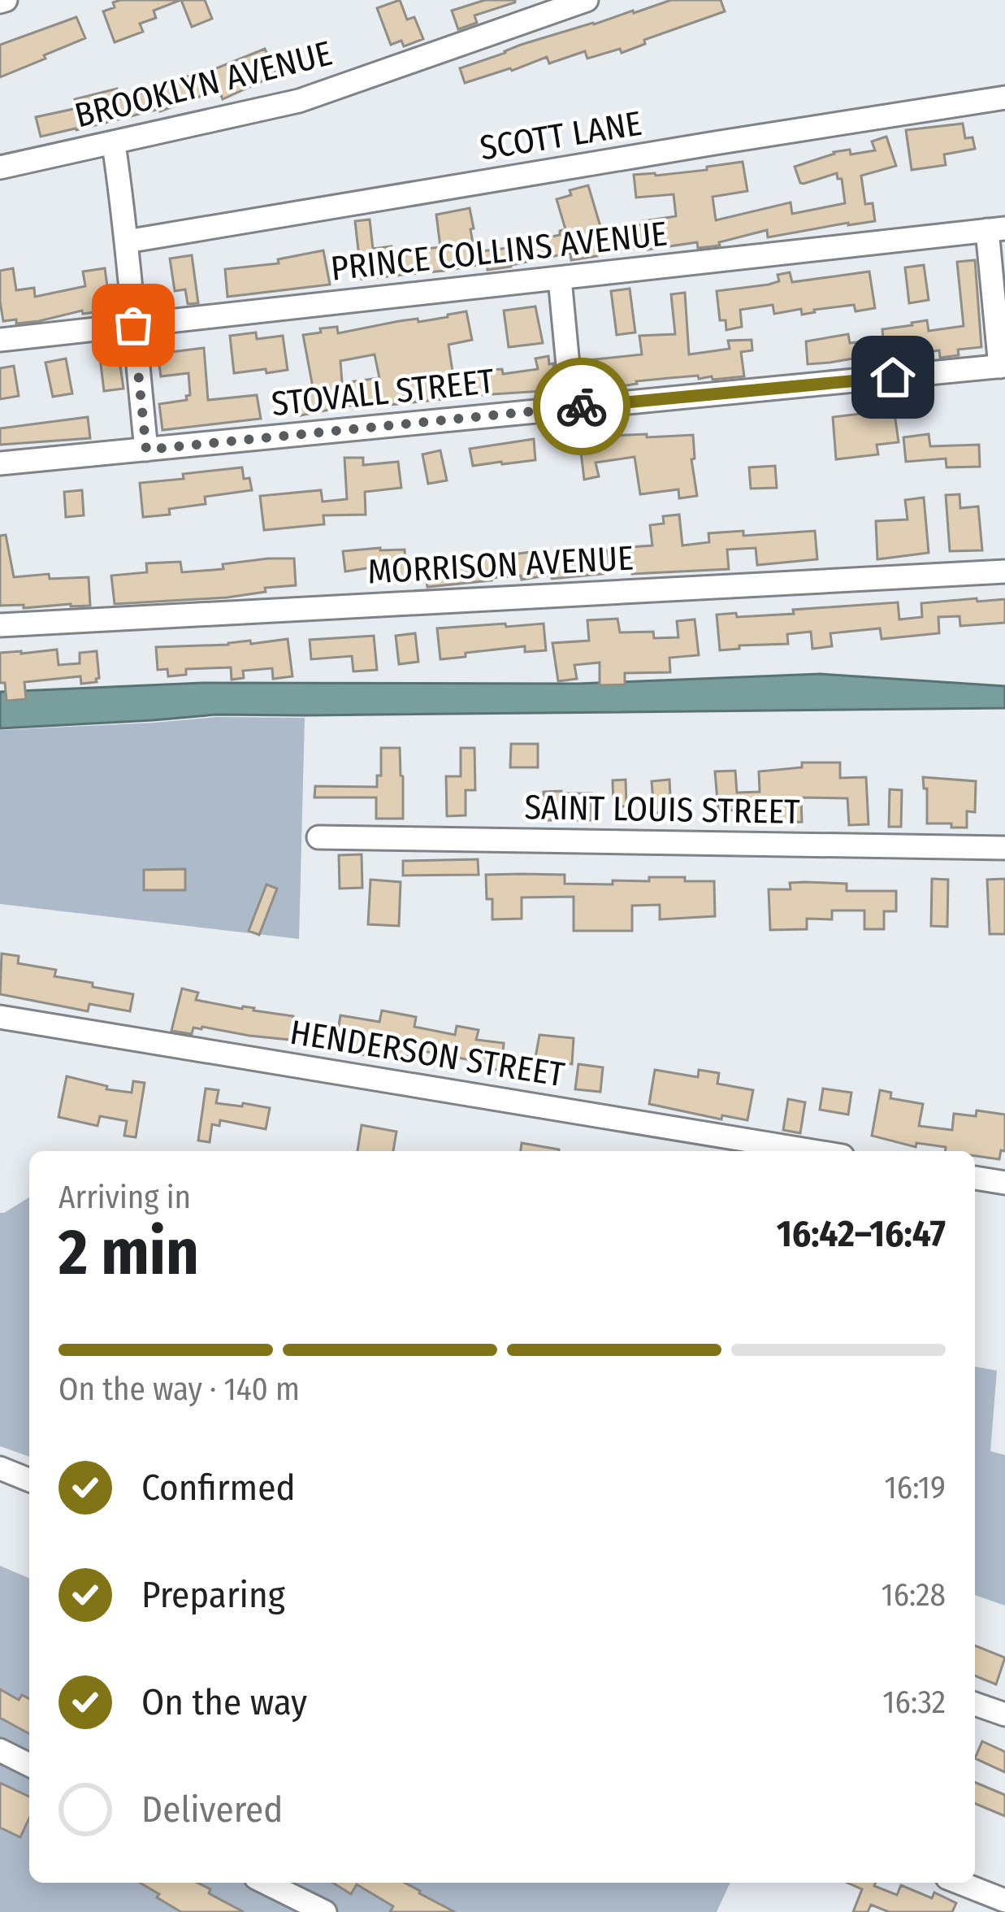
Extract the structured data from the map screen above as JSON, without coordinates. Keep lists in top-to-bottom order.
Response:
{
  "streets": {
    "street": [
      "BROOKLYN AVENUE",
      "SCOTT LANE",
      "PRINCE COLLINS AVENUE",
      "STOVALL STREET",
      "MORRISON AVENUE",
      "SAINT LOUIS STREET",
      "HENDERSON STREET"
    ]
  },
  "page": {
    "heading": ["2 min", "Arriving in", "16:42–16:47"],
    "bar": "On the way · 140 m",
    "list": [
      ["Confirmed", "16:19"],
      ["Preparing", "16:28"],
      ["On the way", "16:32"],
      "Delivered"
    ]
  }
}
